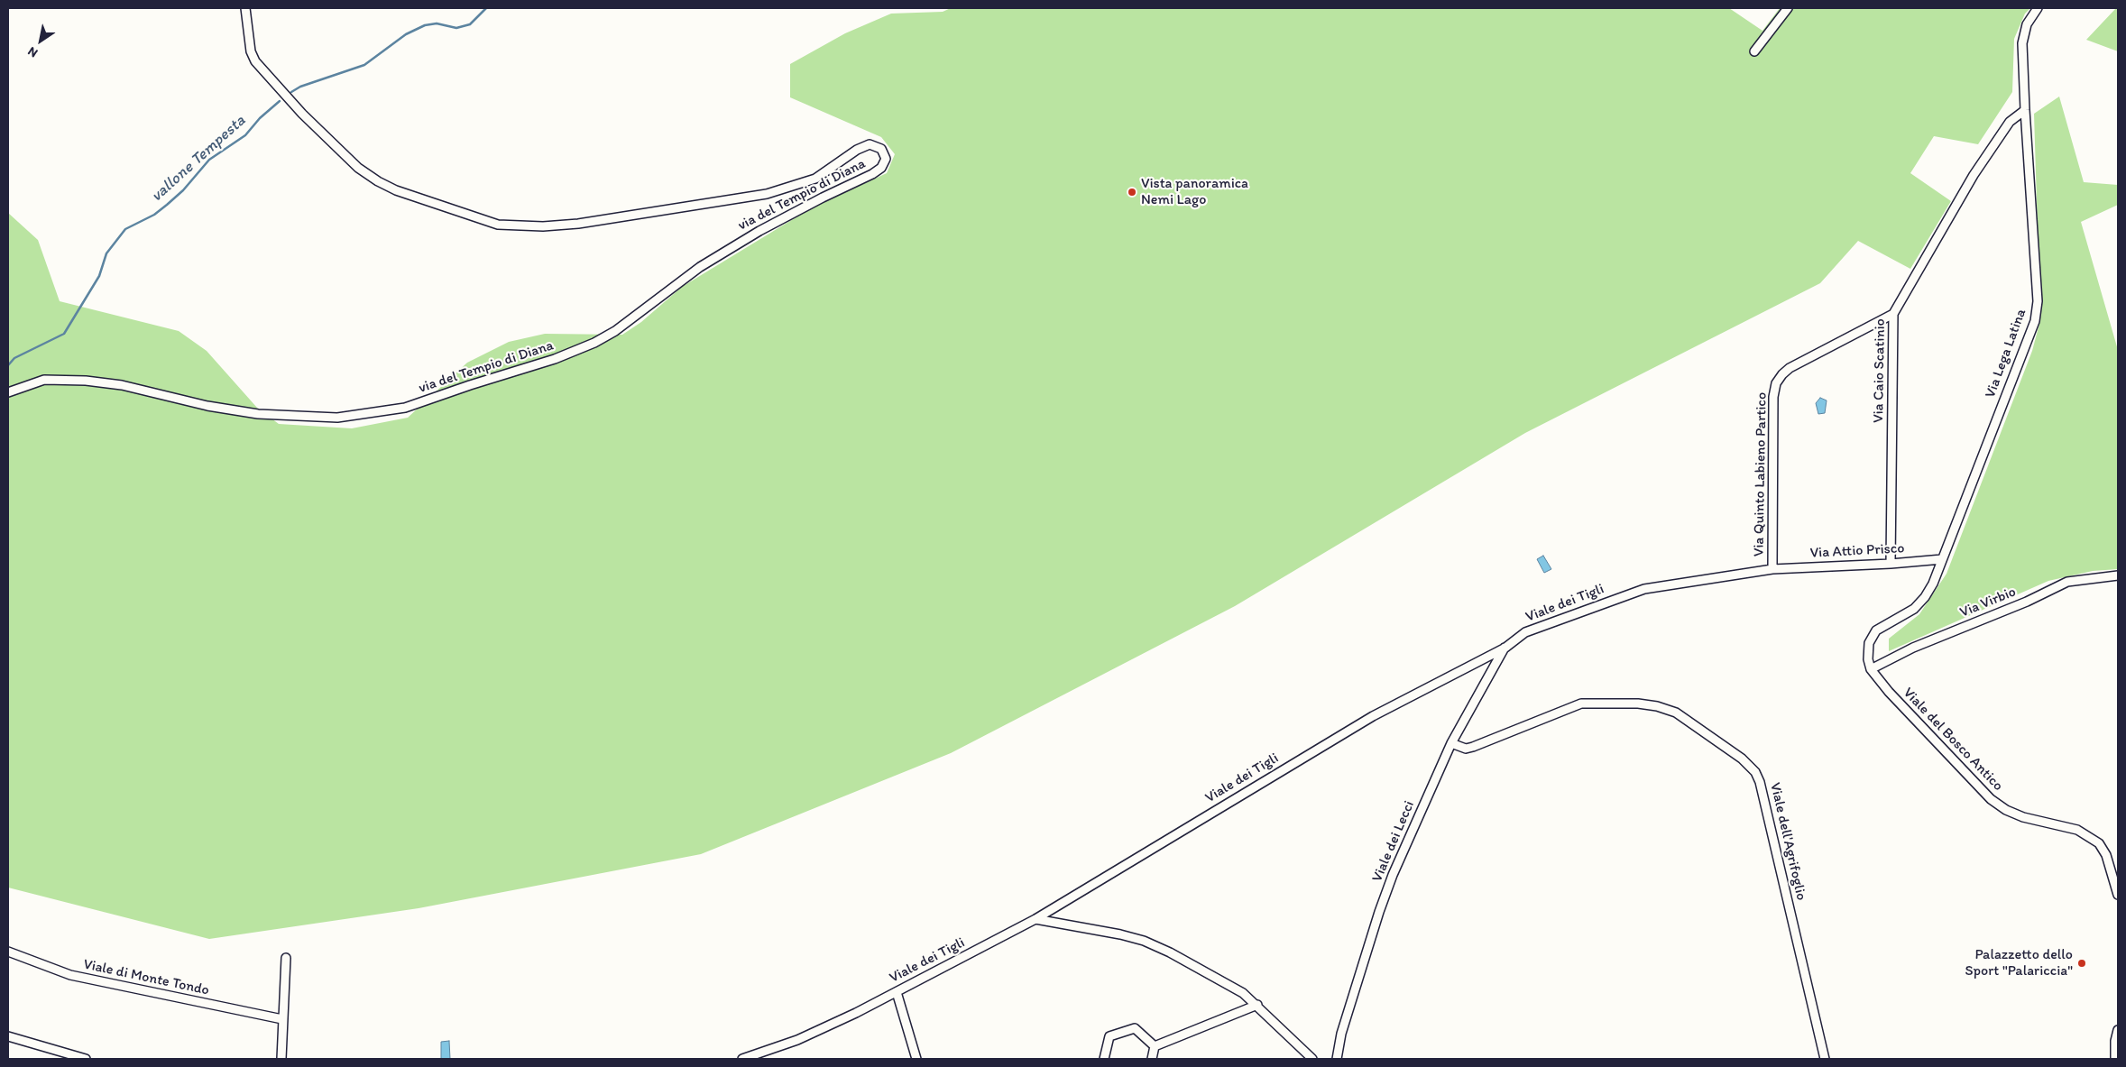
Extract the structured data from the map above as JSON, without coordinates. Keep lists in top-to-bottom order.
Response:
{
  "streets": {
    "street": [
      "via del Tempio di Diana",
      "Via Lega Latina",
      "Via Caio Scatinio",
      "Via Quinto Labieno Partico",
      "Via Attio Prisco",
      "Via Virbio",
      "Viale dei Tigli",
      "Viale del Bosco Antico",
      "Viale dei Lecci",
      "Viale dell'Agrifoglio",
      "Viale di Monte Tondo"
    ]
  },
  "crossings": [
    ["Via Lega Latina", "Via Caio Scatinio"],
    ["Via Lega Latina", "Via Attio Prisco"],
    ["Via Lega Latina", "Via Virbio"],
    ["Via Lega Latina", "Viale del Bosco Antico"],
    ["Via Caio Scatinio", "Via Quinto Labieno Partico"],
    ["Via Caio Scatinio", "Via Attio Prisco"],
    ["Via Quinto Labieno Partico", "Via Attio Prisco"],
    ["Via Quinto Labieno Partico", "Viale dei Tigli"],
    ["Via Attio Prisco", "Viale dei Tigli"],
    ["Via Virbio", "Viale del Bosco Antico"],
    ["Viale dei Tigli", "Viale dei Lecci"],
    ["Viale dei Lecci", "Viale dell'Agrifoglio"]
  ],
  "water": ["vallone Tempesta"],
  "places": ["Vista panoramica Nemi Lago", "Palazzetto dello Sport \"Palariccia\""],
  "north": "bottom left"
}
